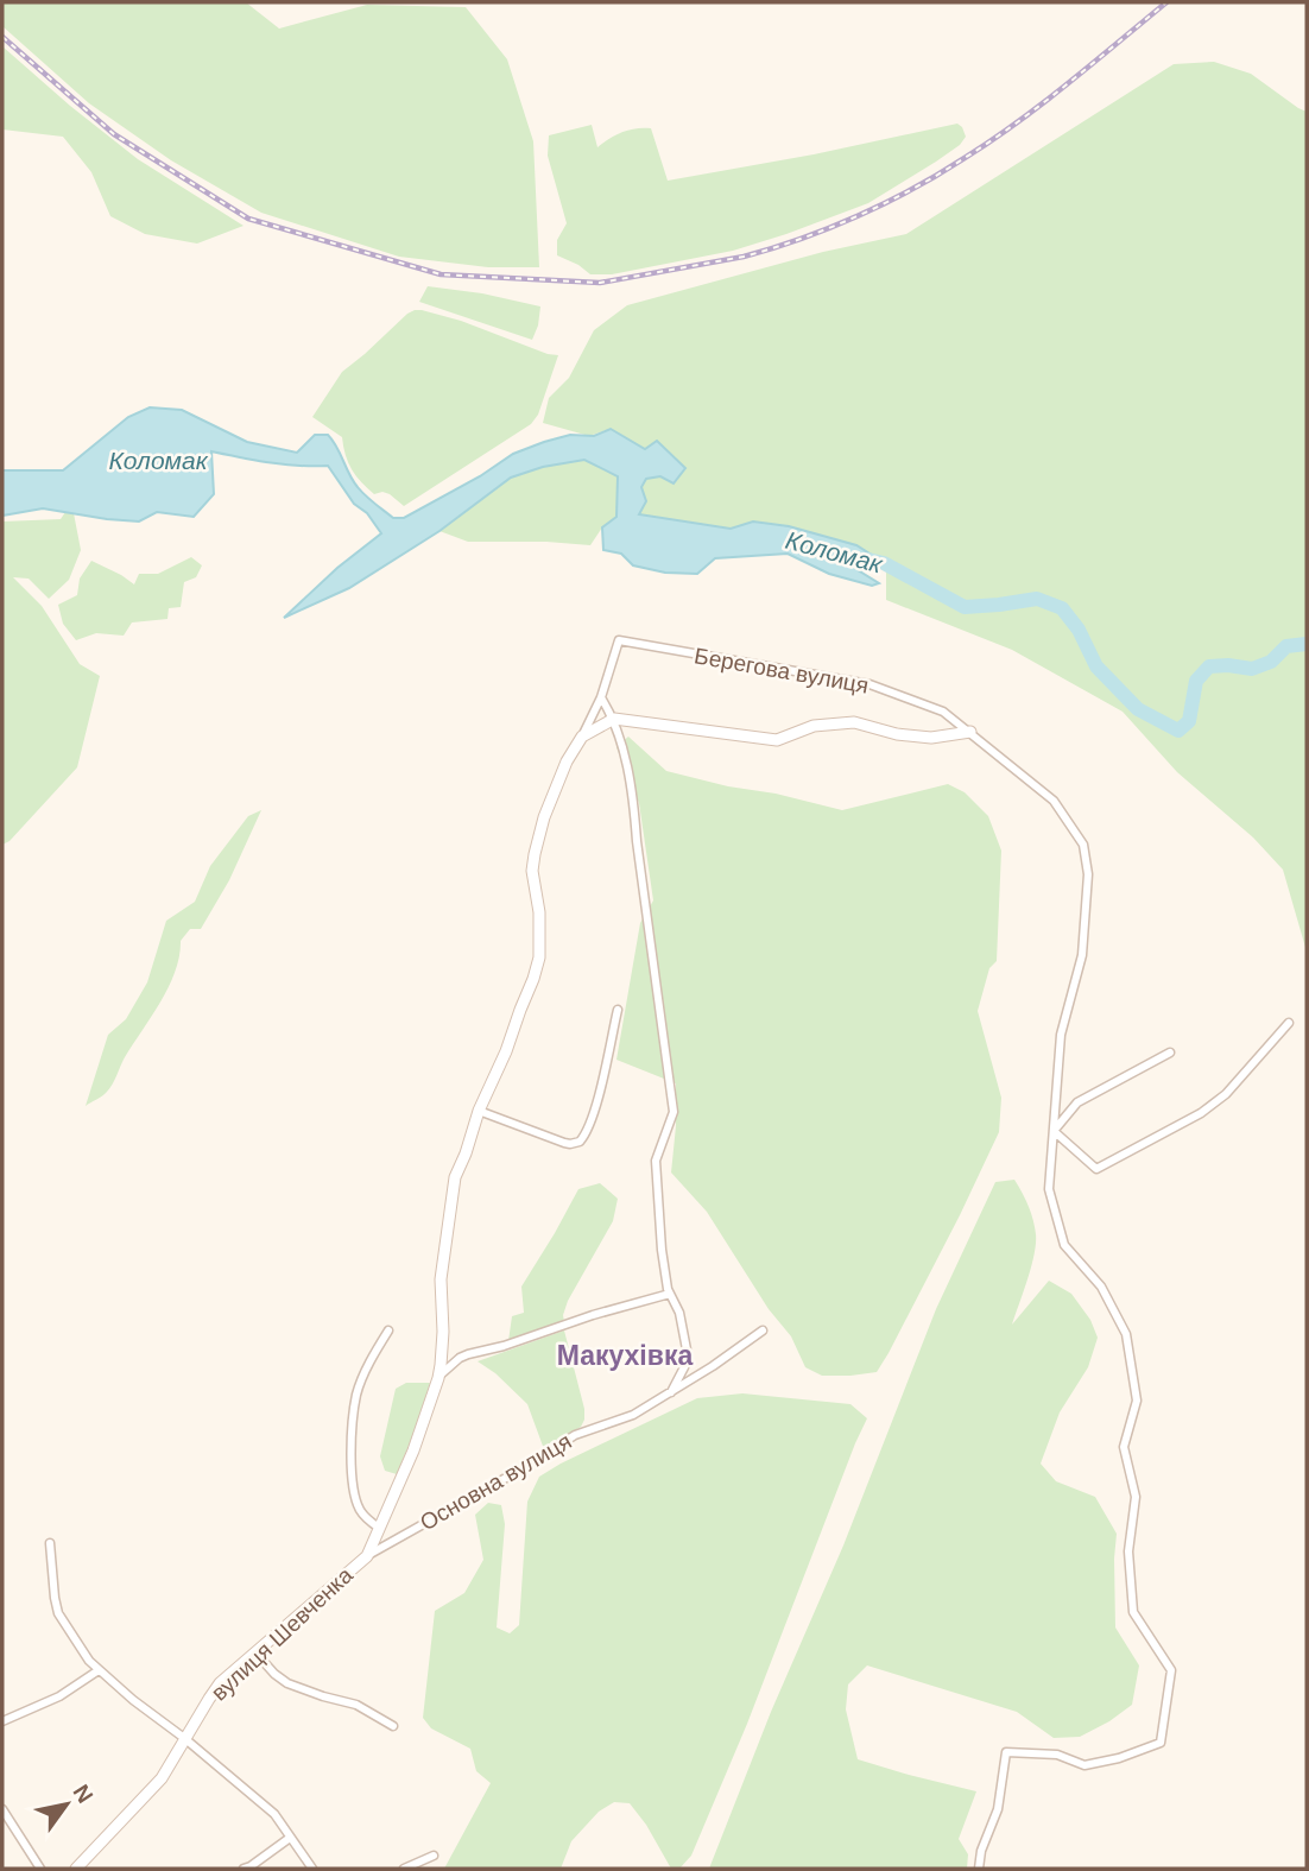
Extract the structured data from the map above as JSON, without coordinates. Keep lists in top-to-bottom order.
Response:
{
  "streets": {
    "street": ["Берегова вулиця", "Основна вулиця", "вулиця Шевченка"]
  },
  "crossings": [
    ["Основна вулиця", "вулиця Шевченка"]
  ],
  "districts": ["Макухівка"],
  "water": ["Коломак"],
  "north": "top right"
}
